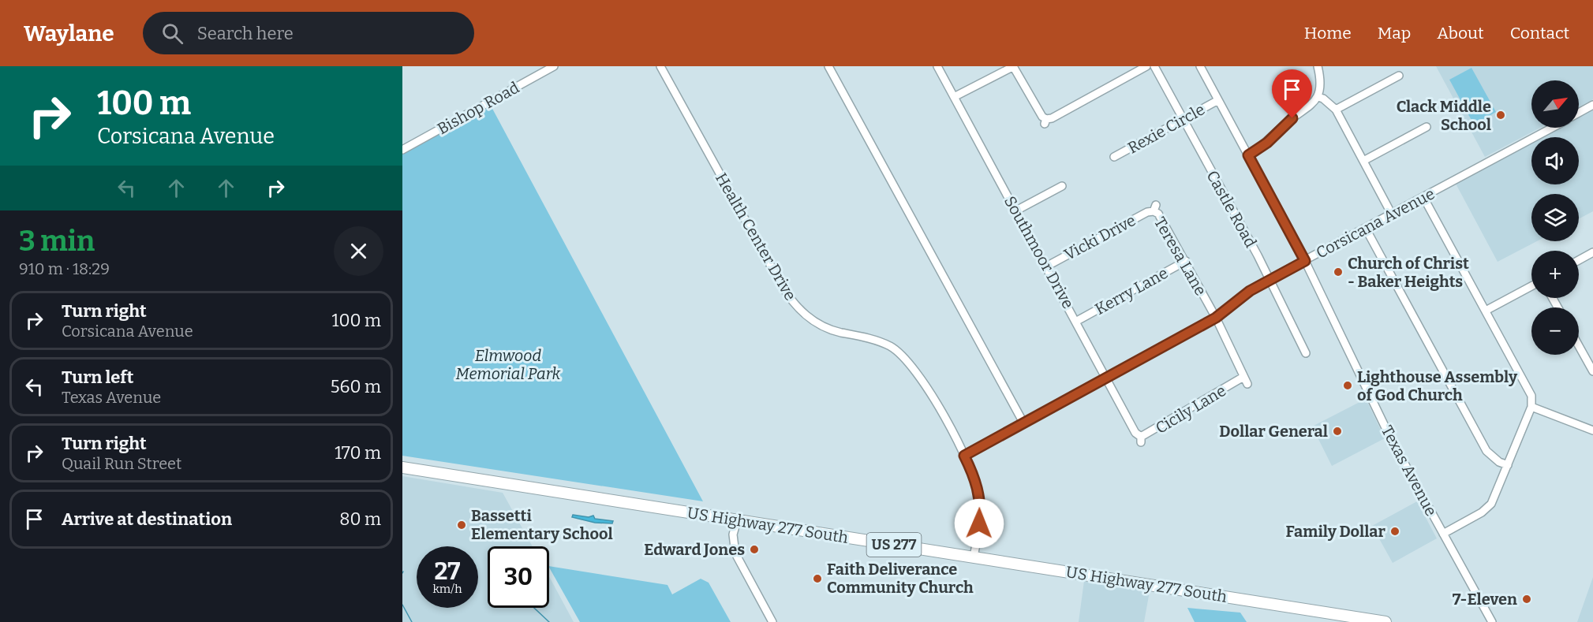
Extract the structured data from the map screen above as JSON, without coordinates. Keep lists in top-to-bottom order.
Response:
{
  "streets": {
    "highway": ["US Highway 277 South", "US 277"],
    "street": [
      "Bishop Road",
      "Rexie Circle",
      "Castle Road",
      "Corsicana Avenue",
      "Health Center Drive",
      "Vicki Drive",
      "Southmoor Drive",
      "Teresa Lane",
      "Kerry Lane",
      "Cicily Lane",
      "Texas Avenue"
    ]
  },
  "crossings": [
    ["Rexie Circle", "Castle Road"],
    ["Rexie Circle", "Texas Avenue"],
    ["Castle Road", "Corsicana Avenue"],
    ["Corsicana Avenue", "Health Center Drive"],
    ["Corsicana Avenue", "Southmoor Drive"],
    ["Corsicana Avenue", "Teresa Lane"],
    ["Corsicana Avenue", "Texas Avenue"],
    ["Health Center Drive", "US Highway 277 South"],
    ["Vicki Drive", "Southmoor Drive"],
    ["Vicki Drive", "Teresa Lane"],
    ["Southmoor Drive", "Kerry Lane"],
    ["Southmoor Drive", "Cicily Lane"],
    ["Teresa Lane", "Kerry Lane"],
    ["Teresa Lane", "Cicily Lane"]
  ],
  "parks": ["Elmwood Memorial Park"],
  "places": [
    "Clack Middle School",
    "Church of Christ - Baker Heights",
    "Lighthouse Assembly of God Church",
    "Dollar General",
    "Bassetti Elementary School",
    "Family Dollar",
    "Edward Jones",
    "Faith Deliverance Community Church",
    "7-Eleven"
  ],
  "north": "top right",
  "page": {
    "header": "Waylane",
    "search": "Search here",
    "nav": [
      "Home",
      "Map",
      "About",
      "Contact"
    ],
    "turn": ["100 m", "Corsicana Avenue"],
    "map_buttons": ["+", "−"],
    "heading": ["3 min", "910 m · 18:29"],
    "list": [
      {
        "name": "Turn right",
        "note": "Corsicana Avenue",
        "value": "100 m"
      },
      {
        "name": "Turn left",
        "note": "Texas Avenue",
        "value": "560 m"
      },
      {
        "name": "Turn right",
        "note": "Quail Run Street",
        "value": "170 m"
      },
      {
        "name": "Arrive at destination",
        "value": "80 m"
      }
    ],
    "speed": "27 km/h",
    "limit": "30"
  }
}
